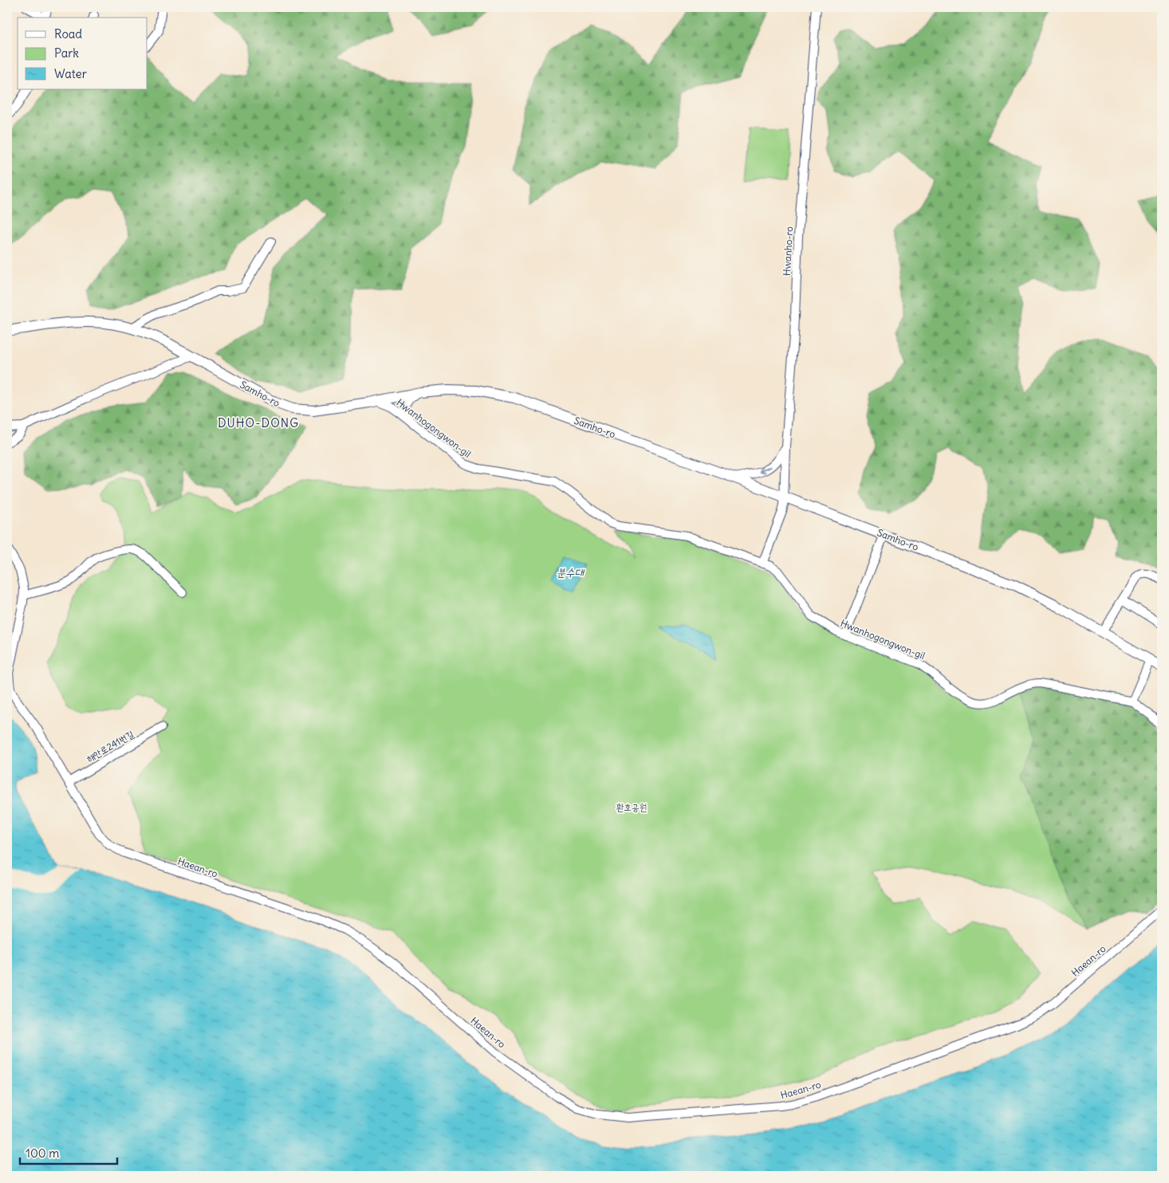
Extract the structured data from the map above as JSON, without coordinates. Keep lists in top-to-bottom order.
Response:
{
  "streets": {
    "main road": ["Samho-ro"],
    "street": [
      "Hwanho-ro",
      "Hwanhogongwon-gil",
      "해안로241번길",
      "Haean-ro"
    ]
  },
  "crossings": [
    ["Hwanho-ro", "Samho-ro"],
    ["Hwanho-ro", "Hwanhogongwon-gil"],
    ["Samho-ro", "Hwanhogongwon-gil"],
    ["해안로241번길", "Haean-ro"]
  ],
  "districts": ["DUHO-DONG"],
  "water": ["분수대"],
  "parks": ["환호공원"],
  "legend": ["Road", "Park", "Water"],
  "scale_bar": "100 m"
}
